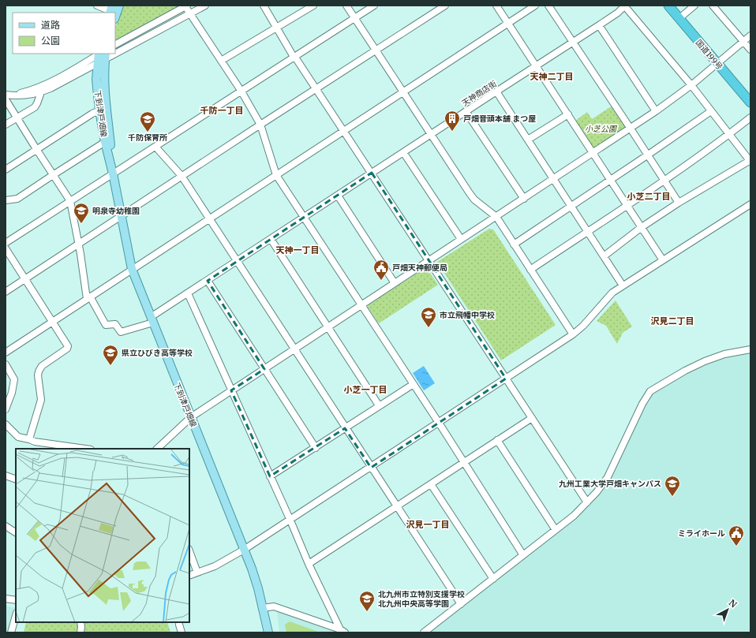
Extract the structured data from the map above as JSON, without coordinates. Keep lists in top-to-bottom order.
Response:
{
  "streets": {
    "highway": ["国道199号"],
    "main road": ["下到津戸畑線"],
    "street": ["天神商店街"]
  },
  "crossings": [
    ["天神商店街", "下到津戸畑線"]
  ],
  "districts": [
    "天神二丁目",
    "千防一丁目",
    "小芝二丁目",
    "天神一丁目",
    "沢見二丁目",
    "小芝一丁目",
    "沢見一丁目"
  ],
  "parks": ["小芝公園"],
  "places": {
    "building": ["戸畑音頭本舗 まつ屋"],
    "school or university": [
      "千防保育所",
      "明泉寺幼稚園",
      "市立飛幡中学校",
      "県立ひびき高等学校",
      "九州工業大学戸畑キャンパス",
      "北九州市立特別支援学校 北九州中央高等学園"
    ],
    "public building": ["戸畑天神郵便局", "ミライホール"]
  },
  "legend": ["道路", "公園"],
  "north": "top right"
}
